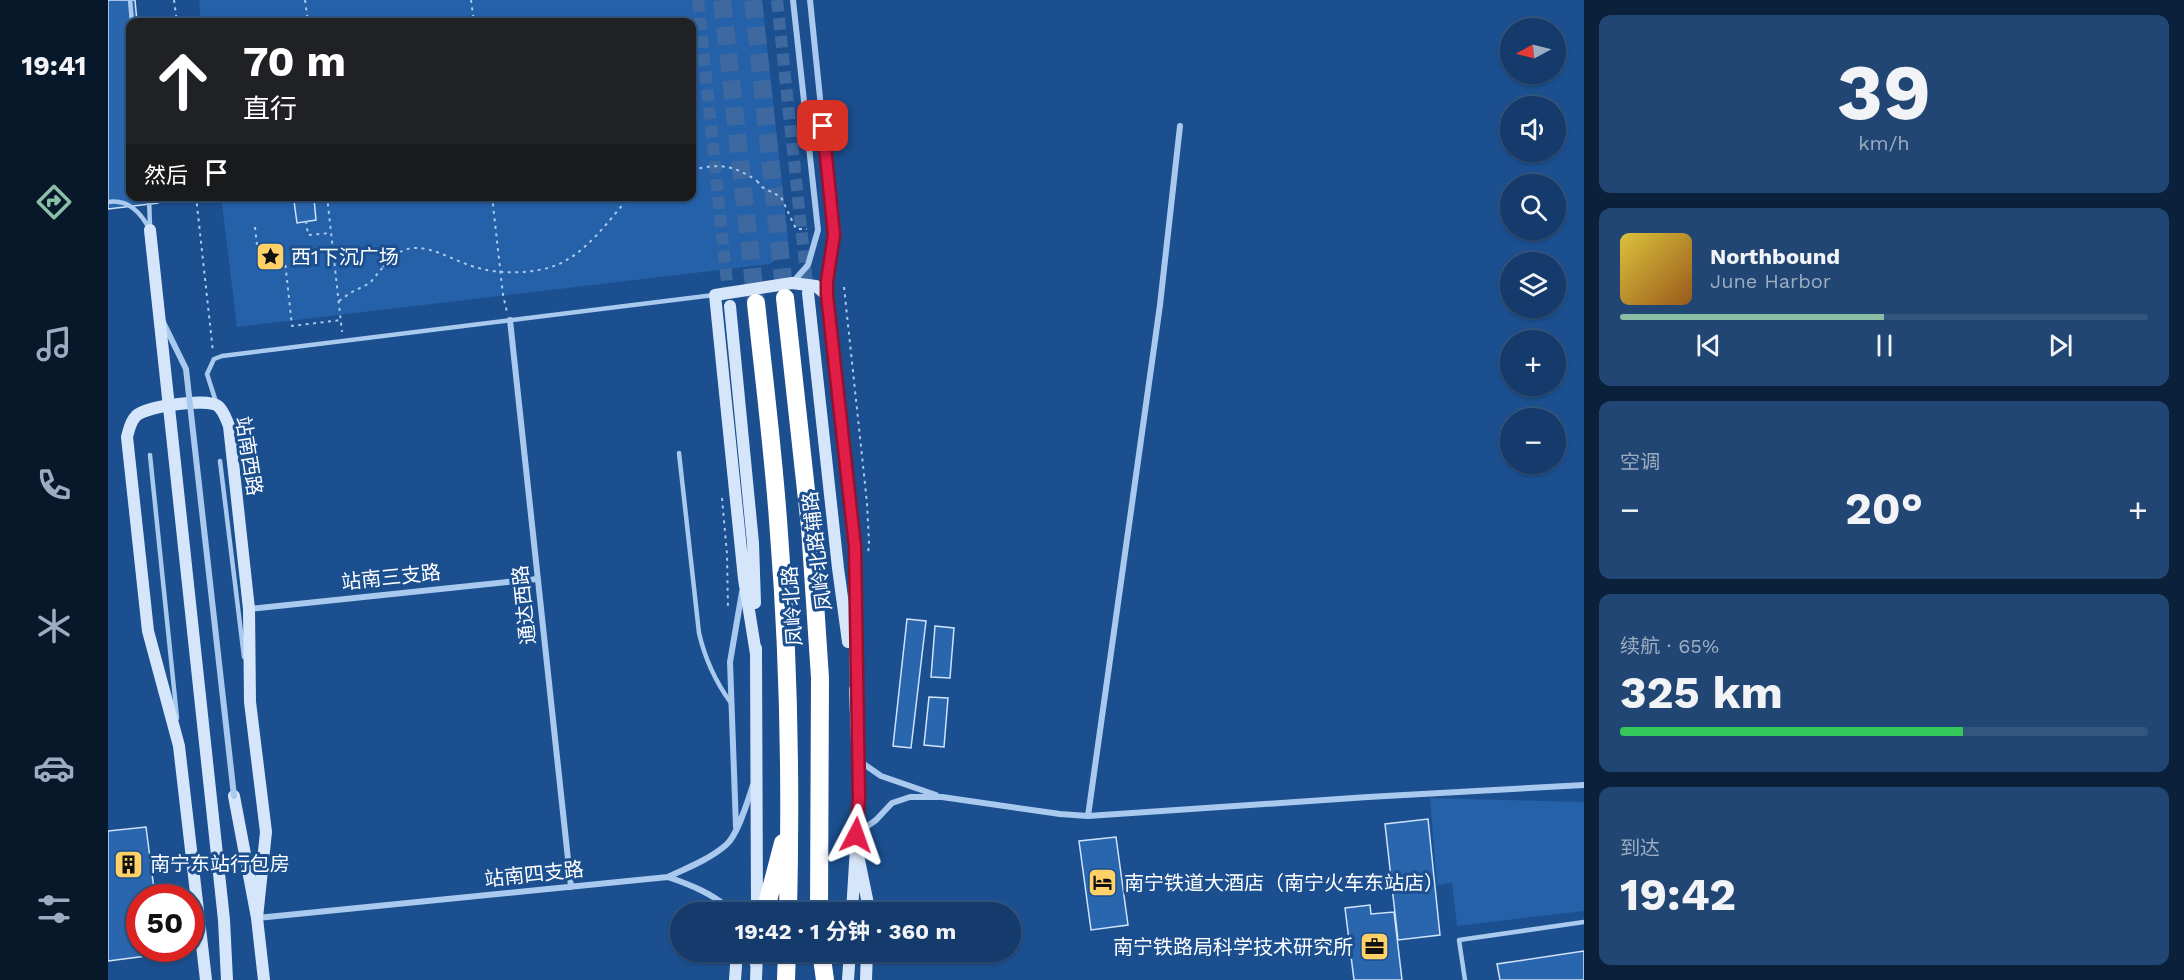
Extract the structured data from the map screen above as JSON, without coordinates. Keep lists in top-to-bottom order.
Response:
{
  "streets": {
    "highway": ["凤岭北路"],
    "street": [
      "站南西路",
      "凤岭北路辅路",
      "站南三支路",
      "通达西路",
      "站南四支路"
    ]
  },
  "crossings": [
    ["站南西路", "站南三支路"],
    ["站南西路", "站南四支路"],
    ["站南三支路", "通达西路"],
    ["通达西路", "站南四支路"]
  ],
  "places": {
    "place": ["西1下沉广场"],
    "building": ["南宁东站行包房"],
    "hotel": ["南宁铁道大酒店（南宁火车东站店）"],
    "office": ["南宁铁路局科学技术研究所"]
  },
  "north": "left",
  "page": {
    "tabs": "19:41",
    "tile": [
      ["39", "km/h"],
      "空调",
      ["续航 · 65%", "325 km"],
      ["到达", "19:42"]
    ],
    "map_buttons": ["+", "−"],
    "turn": ["70 m", "直行"],
    "then": "然后",
    "song": ["Northbound", "June Harbor"],
    "heat": ["−", "20°", "+"],
    "limit": "50",
    "trip": "19:42 · 1 分钟 · 360 m"
  }
}
